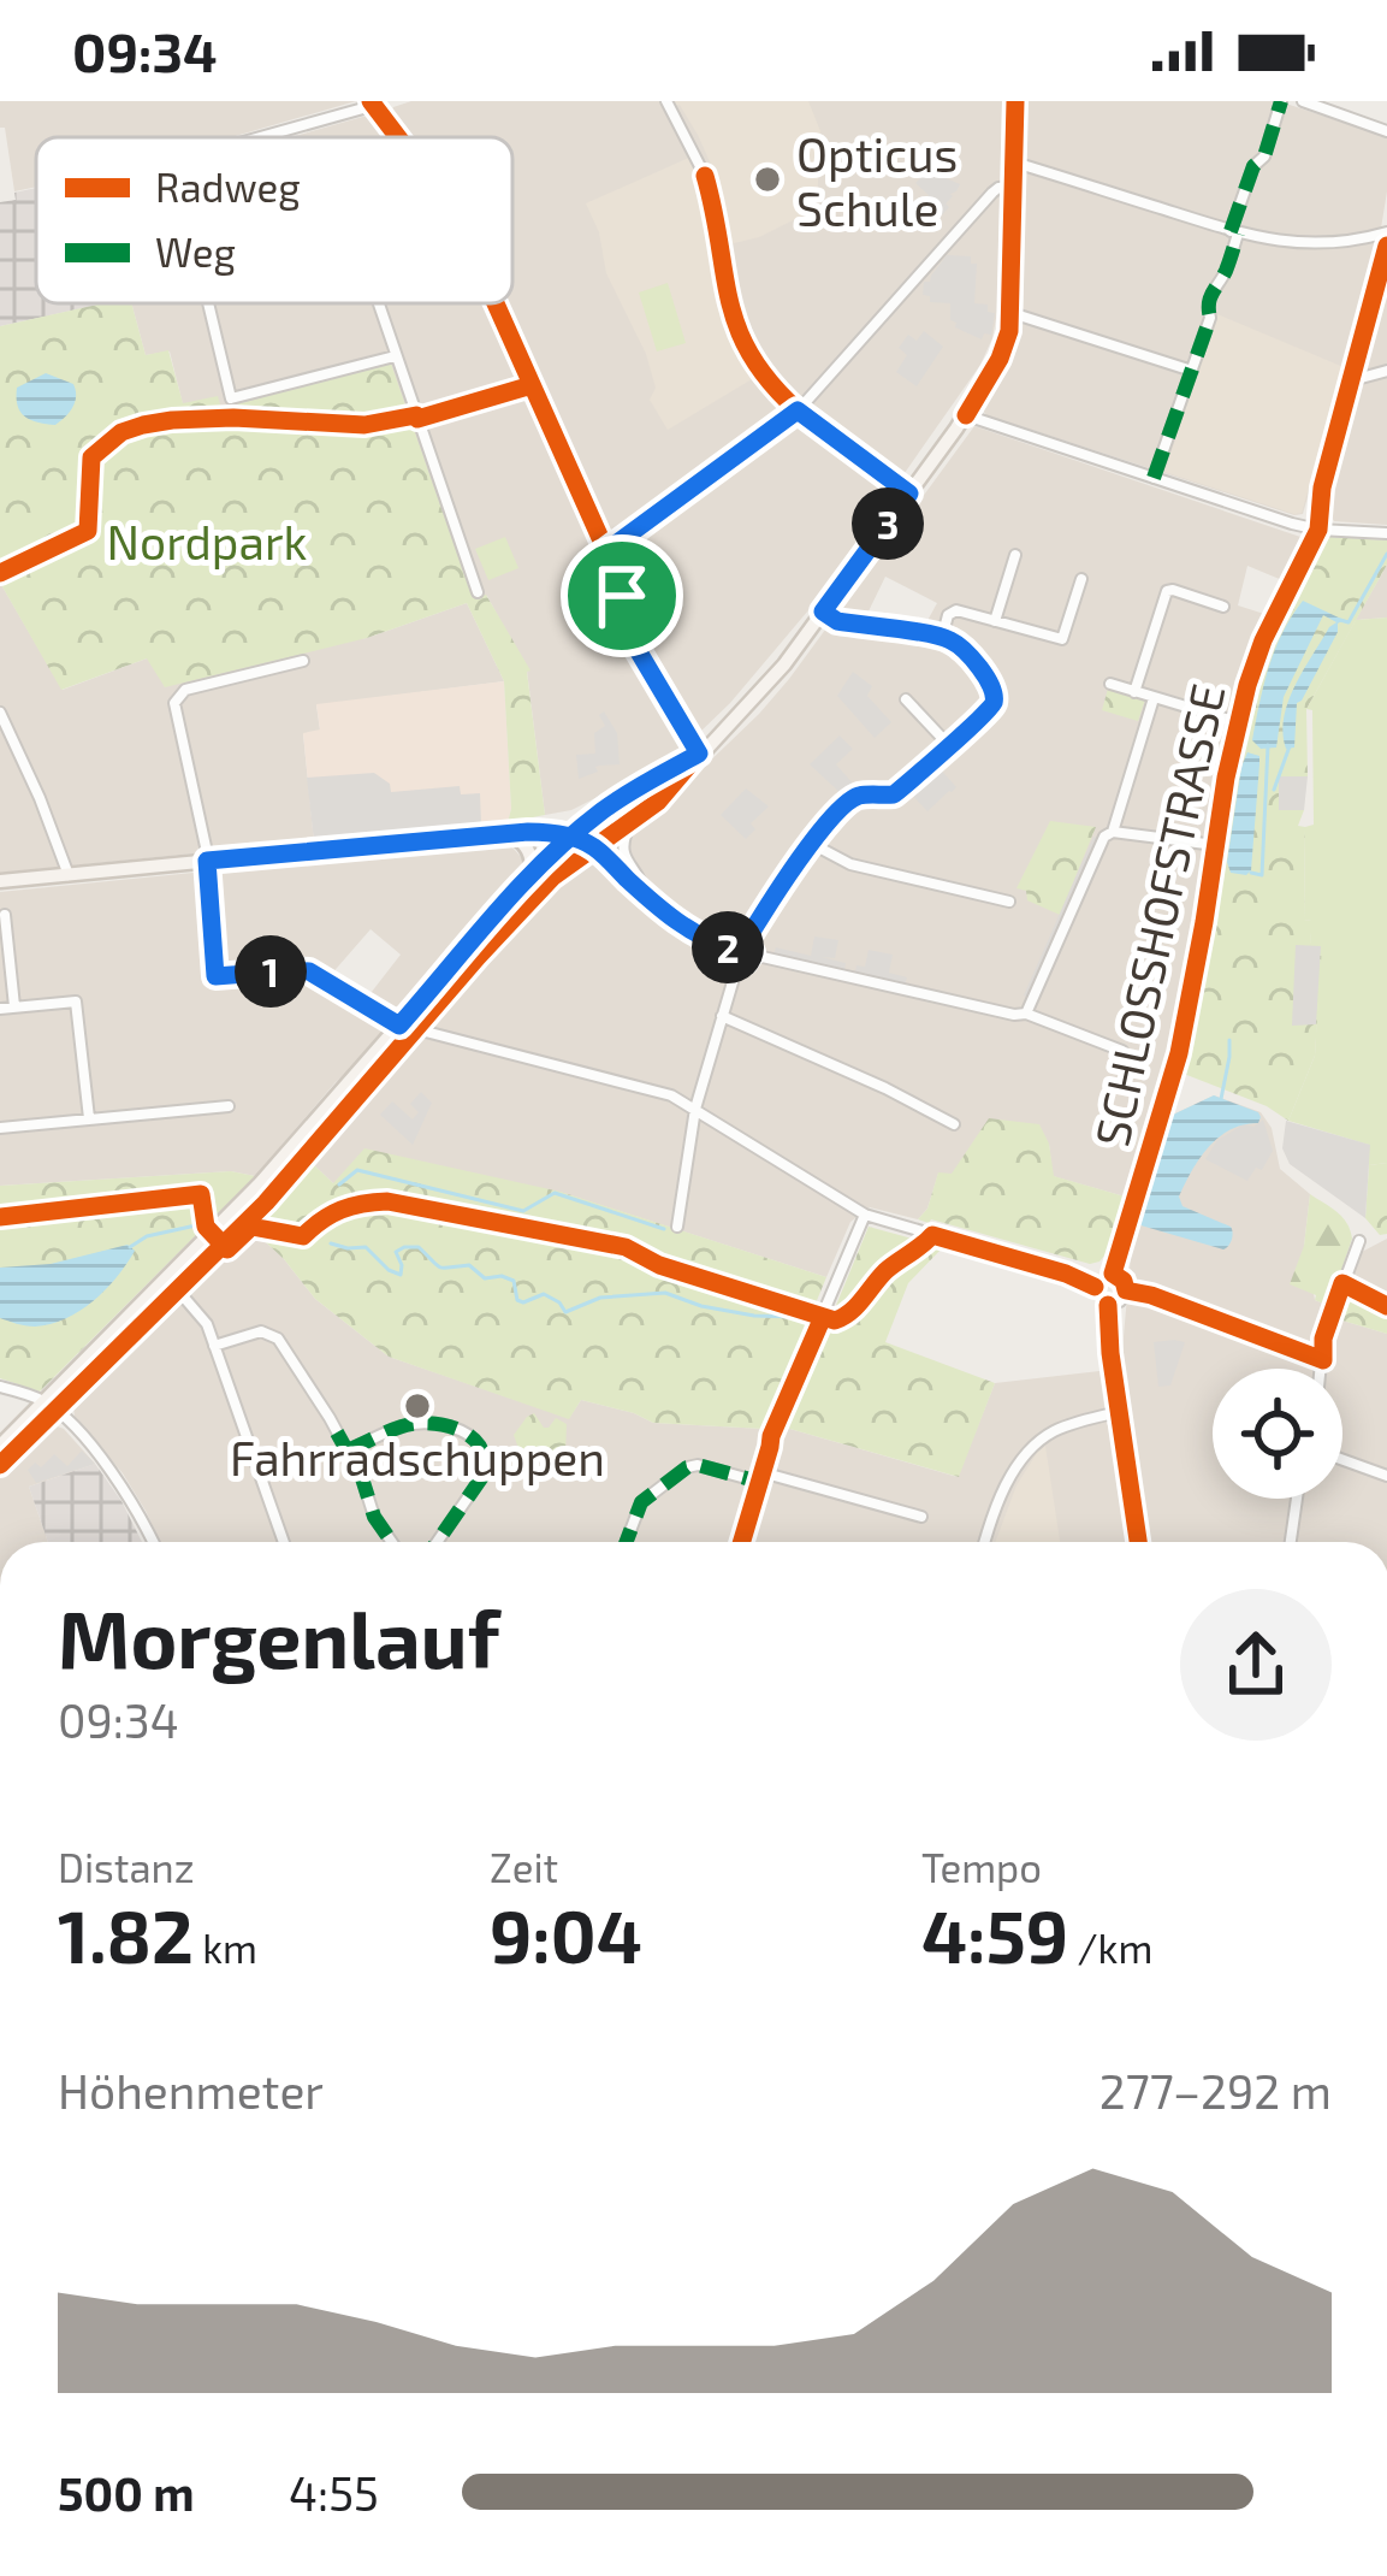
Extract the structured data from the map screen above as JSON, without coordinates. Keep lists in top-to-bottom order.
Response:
{
  "streets": {
    "street": ["SCHLOSSHOFSTRASSE"]
  },
  "parks": ["Nordpark"],
  "places": ["Opticus Schule", "Fahrradschuppen"],
  "legend": ["Radweg", "Weg"],
  "page": {
    "status": "09:34",
    "pins": ["3", "2", "1"],
    "heading": ["Morgenlauf", "09:34"],
    "stats": [
      ["Distanz", "1.82 km"],
      ["Zeit", "9:04"],
      ["Tempo", "4:59 /km"]
    ],
    "chart": ["Höhenmeter", "277–292 m"],
    "list": [
      {
        "name": "500 m",
        "note": "4:55"
      }
    ]
  }
}
